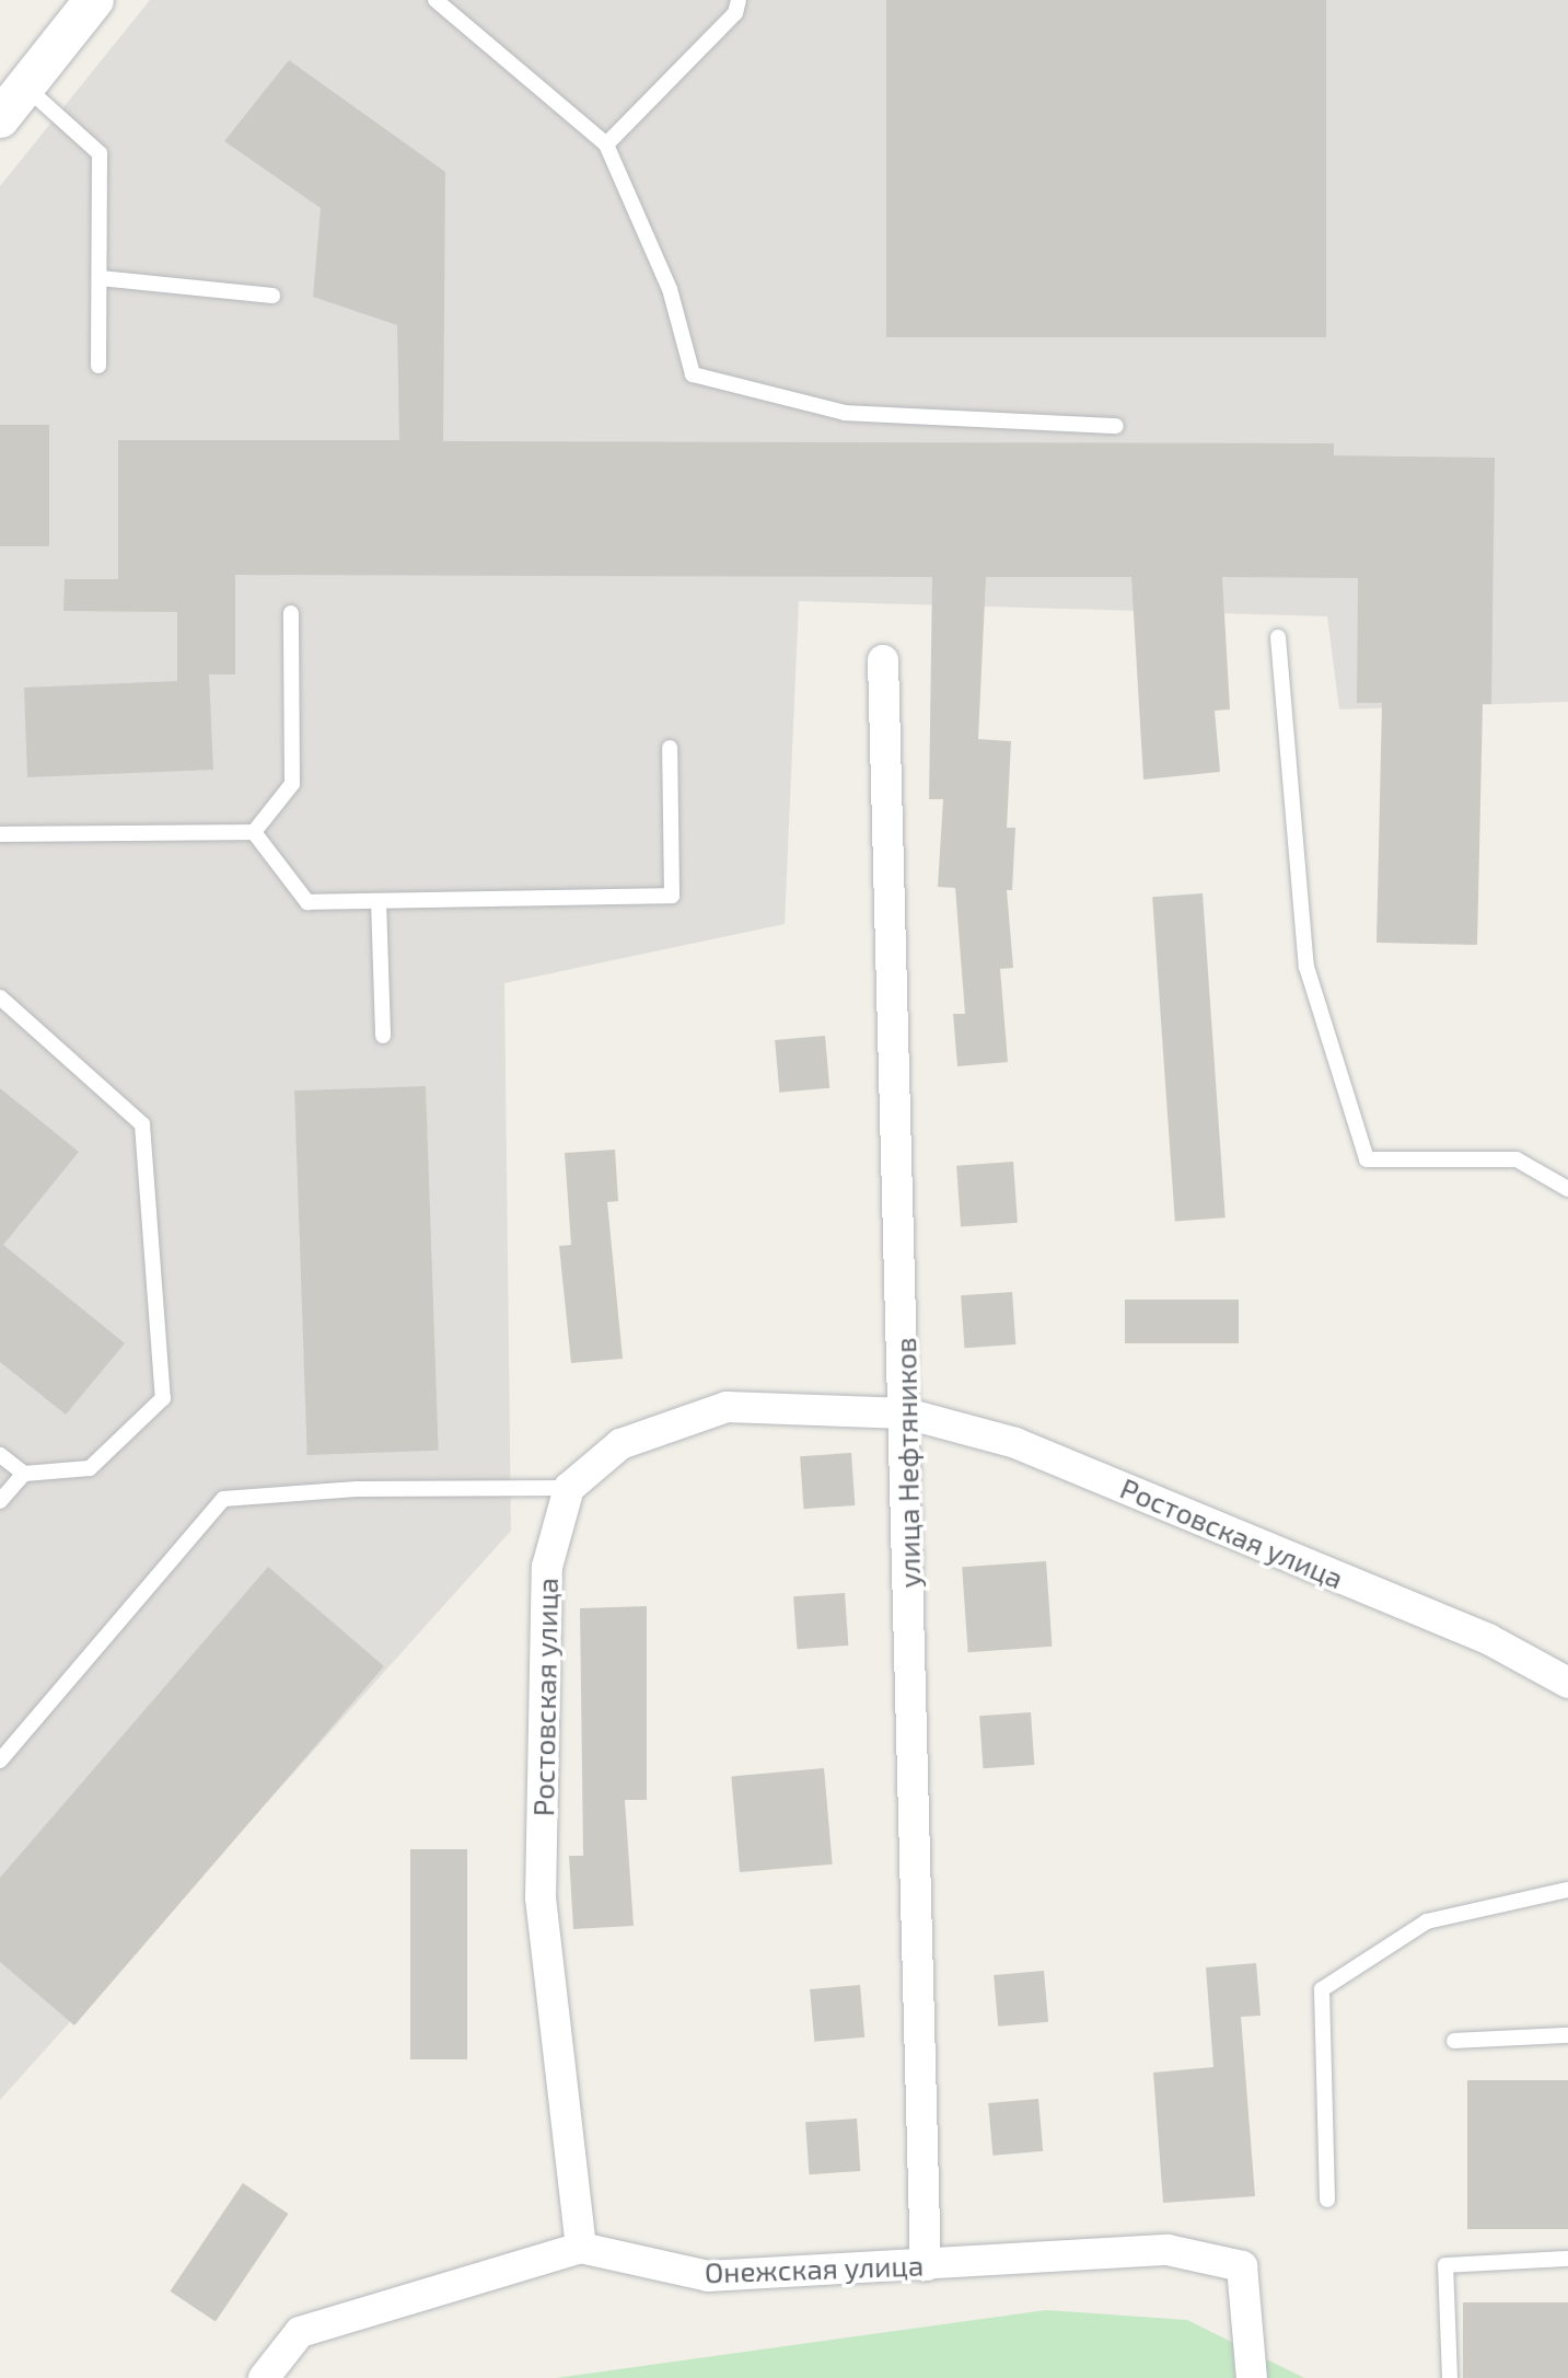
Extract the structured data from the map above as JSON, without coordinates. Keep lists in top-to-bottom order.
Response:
{
  "streets": {
    "street": ["улица Нефтяников", "Ростовская улица", "Онежская улица"]
  },
  "crossings": [
    ["улица Нефтяников", "Ростовская улица"],
    ["улица Нефтяников", "Онежская улица"],
    ["Ростовская улица", "Онежская улица"]
  ]
}
